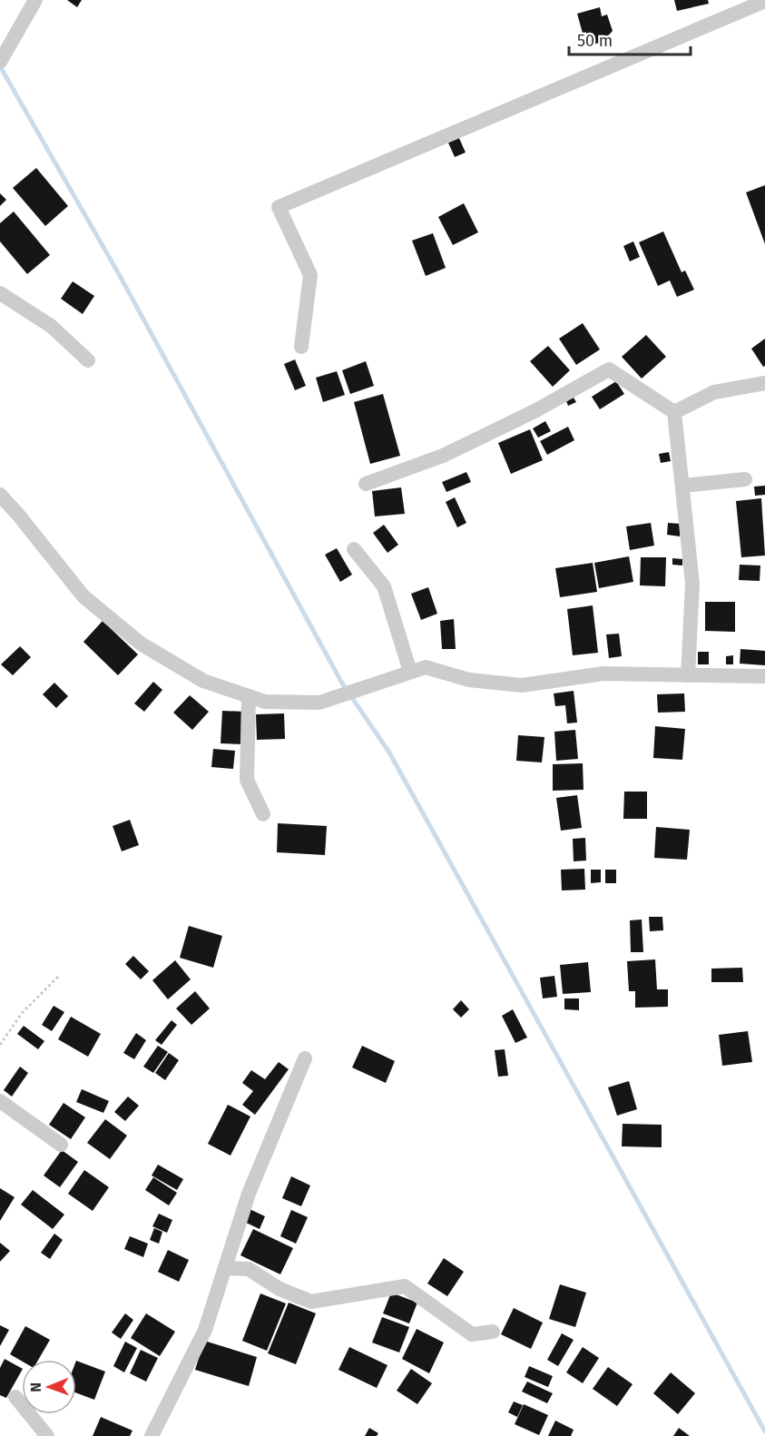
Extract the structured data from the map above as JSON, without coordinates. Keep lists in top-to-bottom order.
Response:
{
  "scale_bar": "50 m",
  "north": "left"
}
